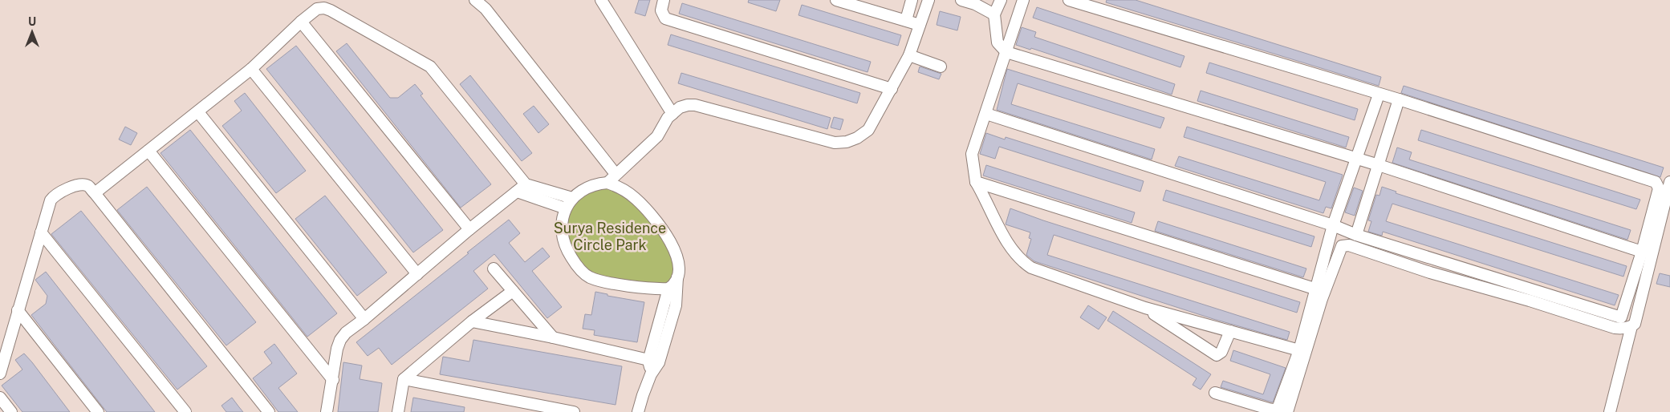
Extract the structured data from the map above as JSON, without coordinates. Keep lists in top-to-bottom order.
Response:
{
  "parks": ["Surya Residence Circle Park"],
  "north": "top"
}
